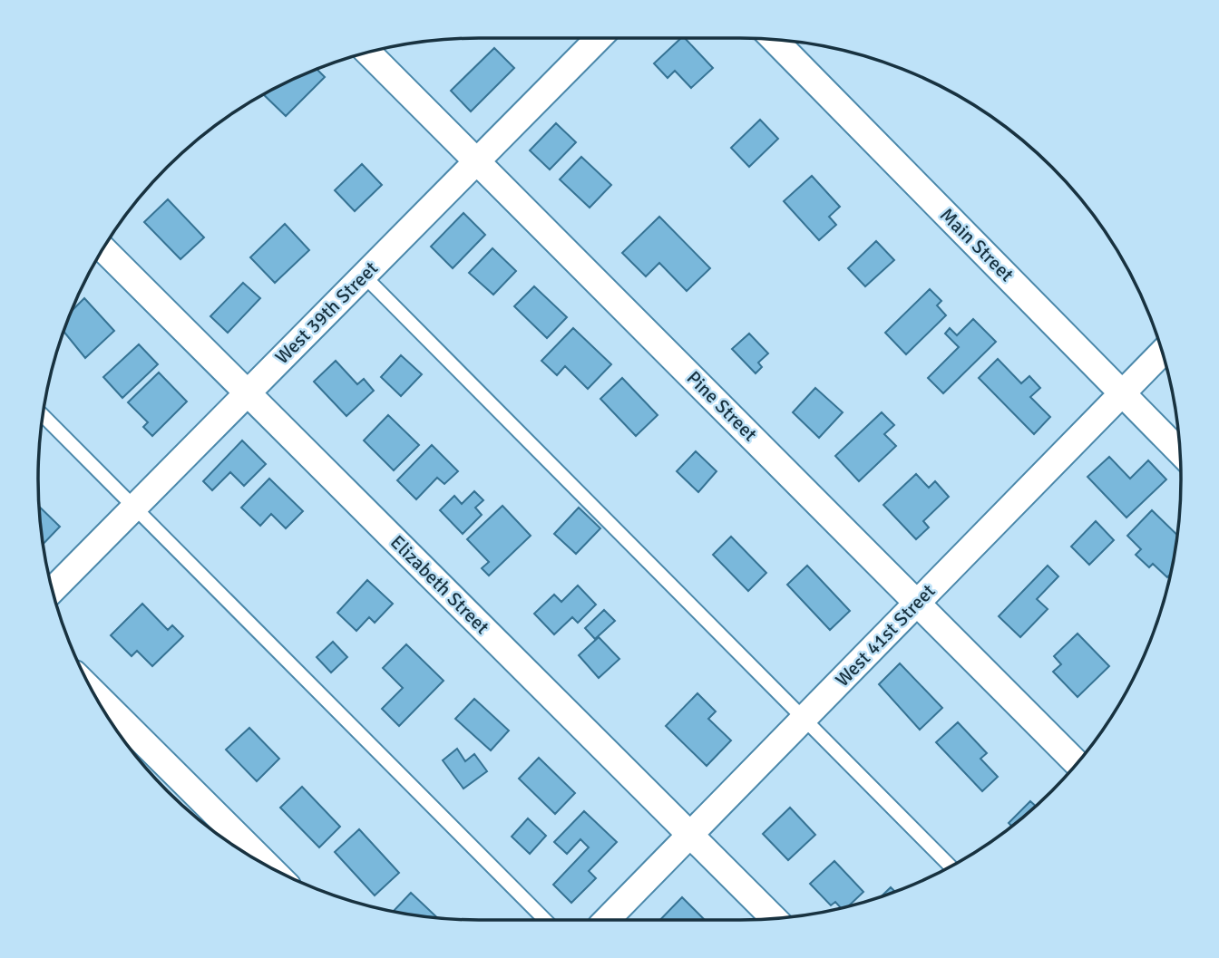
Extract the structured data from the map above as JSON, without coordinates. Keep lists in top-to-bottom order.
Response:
{
  "streets": {
    "street": [
      "Main Street",
      "West 39th Street",
      "Pine Street",
      "Elizabeth Street",
      "West 41st Street"
    ]
  },
  "crossings": [
    ["Main Street", "West 41st Street"],
    ["West 39th Street", "Pine Street"],
    ["West 39th Street", "Elizabeth Street"],
    ["Pine Street", "West 41st Street"],
    ["Elizabeth Street", "West 41st Street"]
  ]
}
